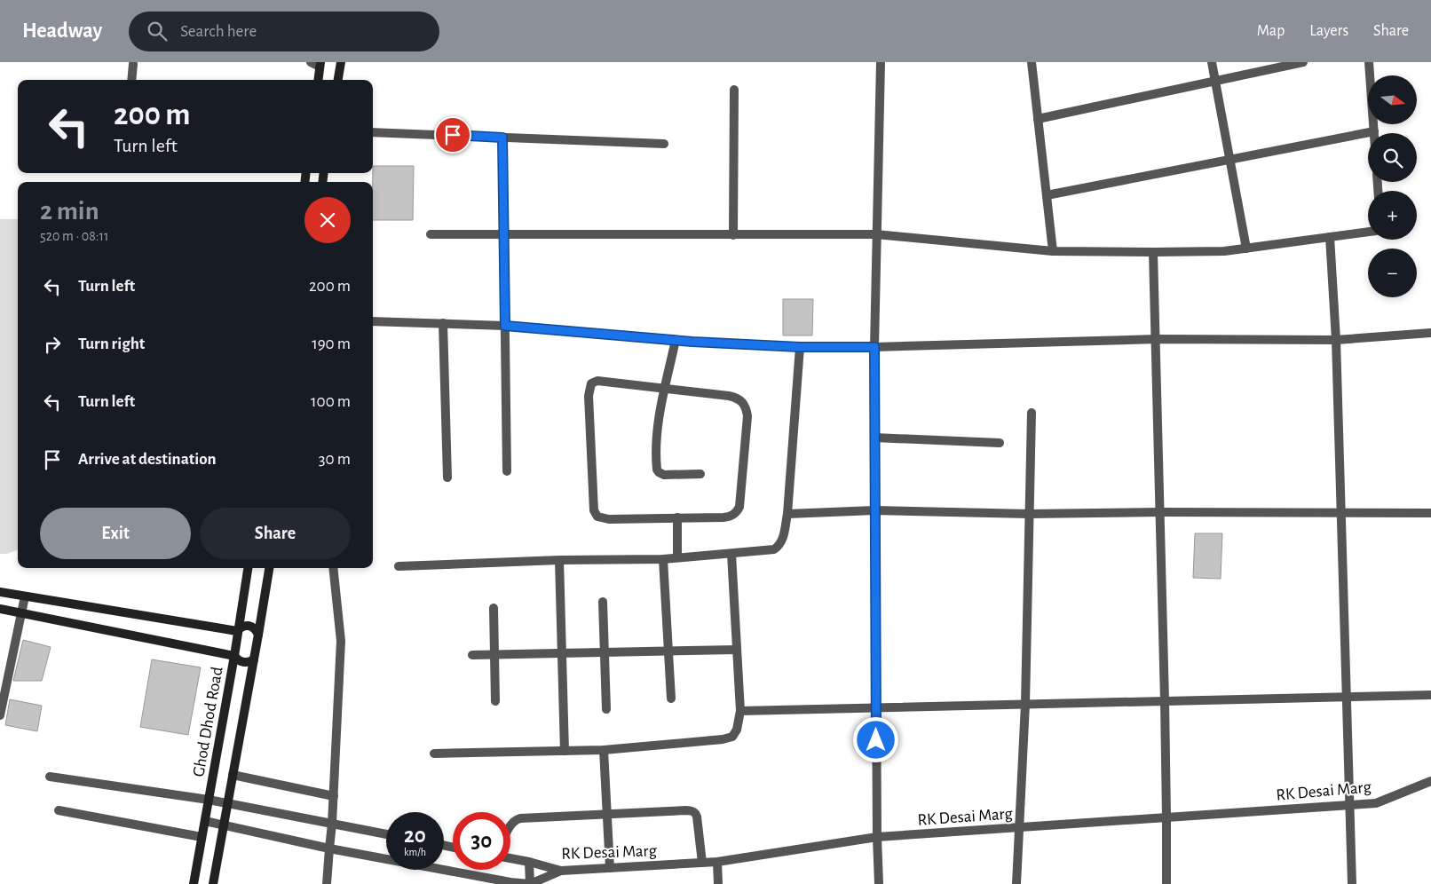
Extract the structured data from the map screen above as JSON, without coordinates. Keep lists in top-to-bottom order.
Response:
{
  "streets": {
    "main road": ["Ghod Dhod Road"],
    "street": ["RK Desai Marg"]
  },
  "north": "right",
  "page": {
    "header": "Headway",
    "search": "Search here",
    "nav": ["Map", "Layers", "Share"],
    "map_buttons": ["+", "−"],
    "turn": ["200 m", "Turn left"],
    "heading": ["2 min", "520 m · 08:11"],
    "list": [
      {
        "name": "Turn left",
        "value": "200 m"
      },
      {
        "name": "Turn right",
        "value": "190 m"
      },
      {
        "name": "Turn left",
        "value": "100 m"
      },
      {
        "name": "Arrive at destination",
        "value": "30 m"
      }
    ],
    "buttons": ["Exit", "Share"],
    "speed": "20 km/h",
    "limit": "30"
  }
}
